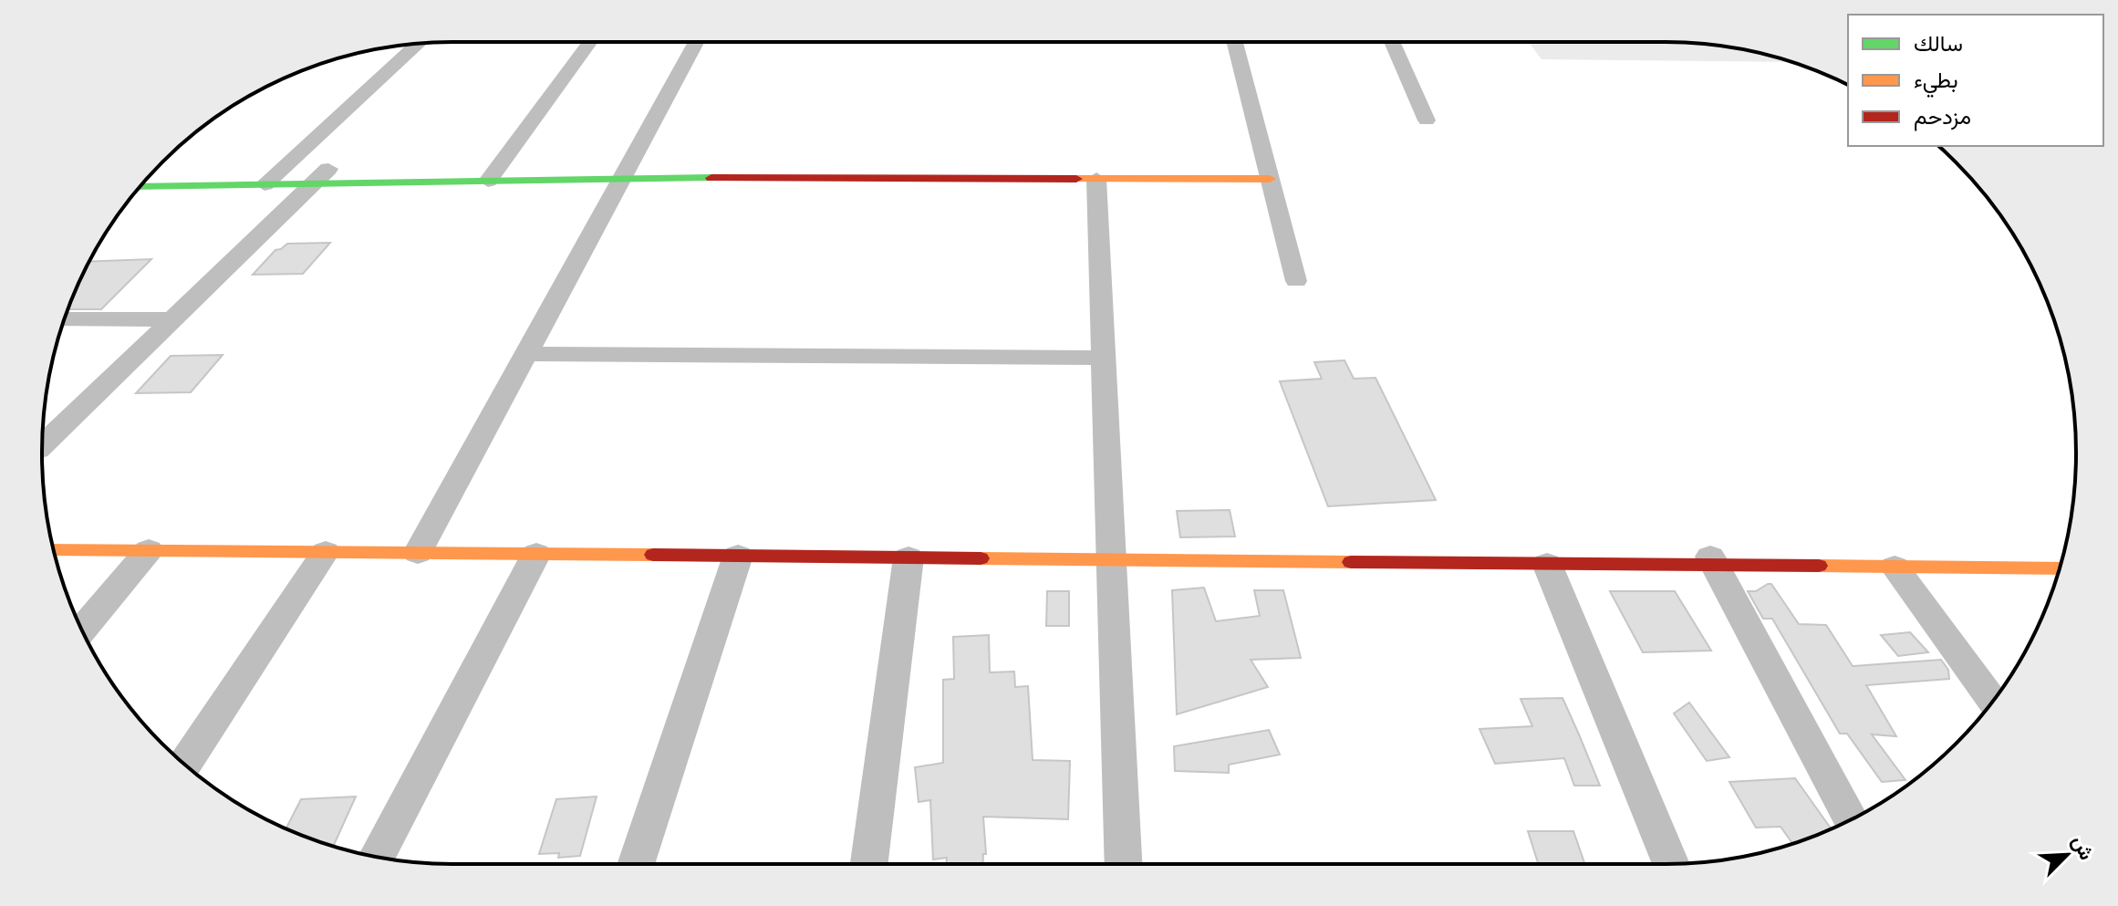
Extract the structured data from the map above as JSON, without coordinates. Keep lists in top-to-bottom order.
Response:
{
  "legend": ["سالك", "بطيء", "مزدحم"],
  "north": "top right"
}
